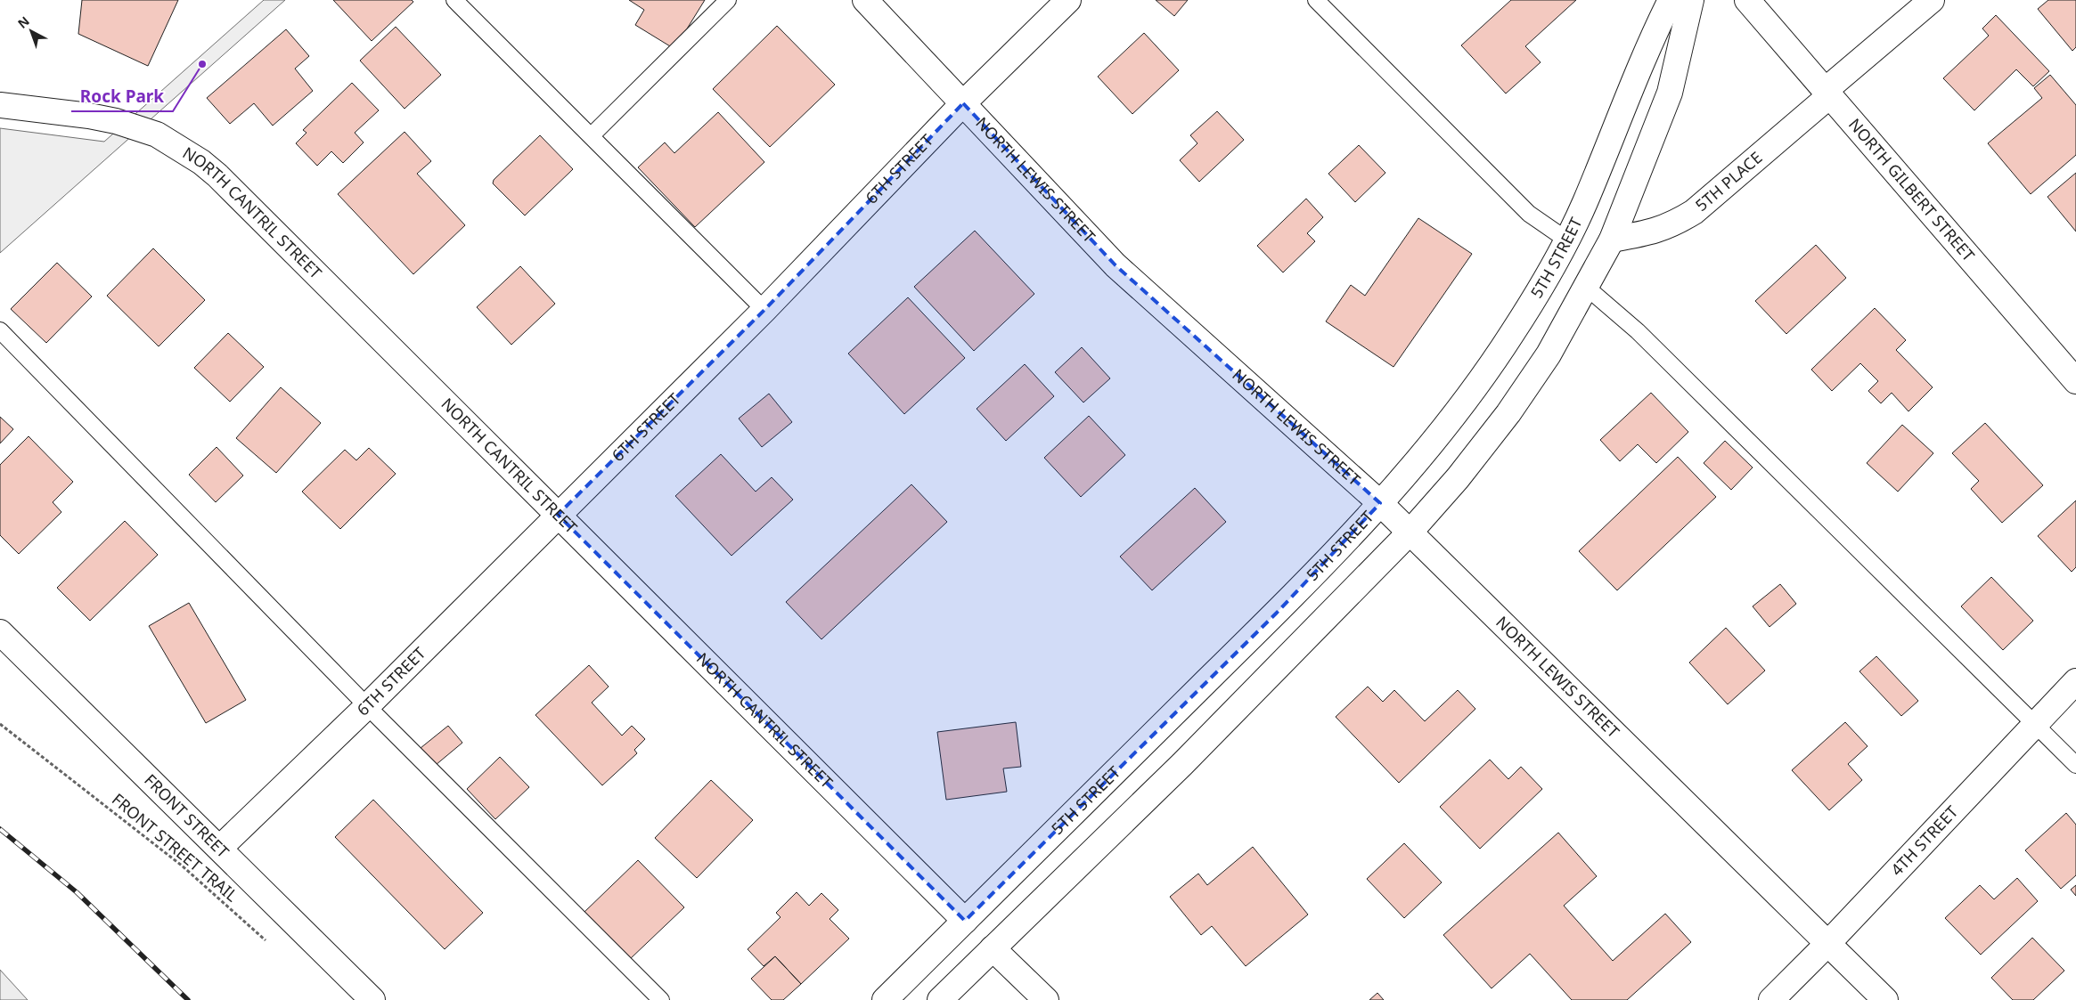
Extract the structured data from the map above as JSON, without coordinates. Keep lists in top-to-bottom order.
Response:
{
  "streets": {
    "street": [
      "6TH STREET",
      "NORTH LEWIS STREET",
      "5TH PLACE",
      "NORTH GILBERT STREET",
      "NORTH CANTRIL STREET",
      "5TH STREET",
      "FRONT STREET",
      "4TH STREET"
    ],
    "path": ["FRONT STREET TRAIL"]
  },
  "crossings": [
    ["6TH STREET", "NORTH LEWIS STREET"],
    ["6TH STREET", "NORTH CANTRIL STREET"],
    ["6TH STREET", "FRONT STREET"],
    ["NORTH LEWIS STREET", "5TH STREET"],
    ["NORTH LEWIS STREET", "4TH STREET"],
    ["5TH PLACE", "NORTH GILBERT STREET"],
    ["NORTH CANTRIL STREET", "5TH STREET"]
  ],
  "places": ["Rock Park"],
  "north": "top left"
}
